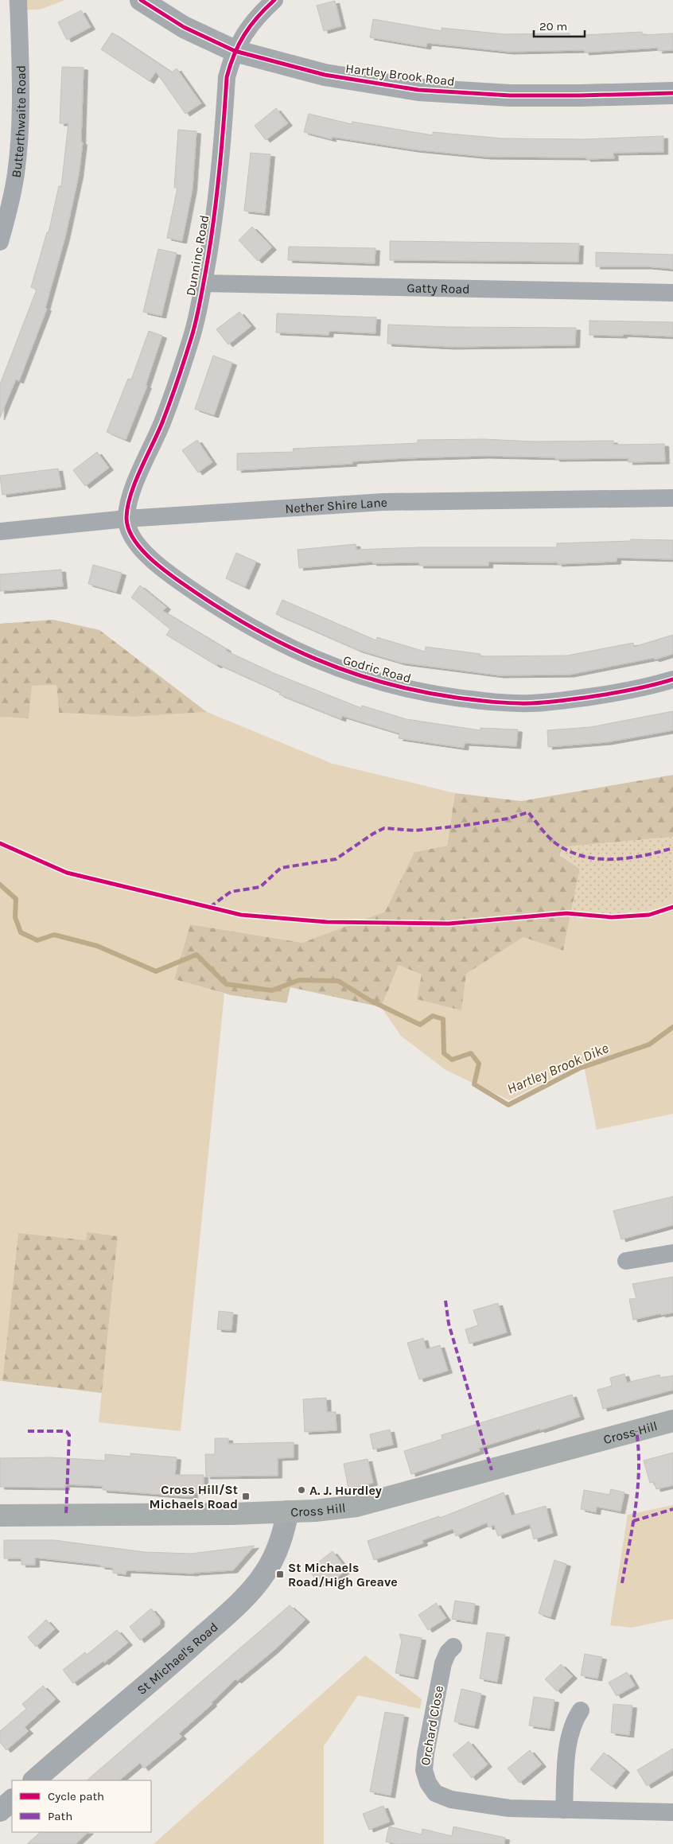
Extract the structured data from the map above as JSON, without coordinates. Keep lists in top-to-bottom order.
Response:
{
  "streets": {
    "main road": ["Cross Hill"],
    "street": [
      "Hartley Brook Road",
      "Butterthwaite Road",
      "Dunninc Road",
      "Gatty Road",
      "Nether Shire Lane",
      "Godric Road",
      "St Michael's Road",
      "Orchard Close"
    ]
  },
  "crossings": [
    ["Hartley Brook Road", "Dunninc Road"],
    ["Dunninc Road", "Gatty Road"],
    ["Dunninc Road", "Nether Shire Lane"],
    ["Dunninc Road", "Godric Road"],
    ["Nether Shire Lane", "Godric Road"],
    ["Cross Hill", "St Michael's Road"]
  ],
  "water": ["Hartley Brook Dike"],
  "places": {
    "other": ["A. J. Hurdley"],
    "transit": ["Cross Hill/St Michaels Road", "St Michaels Road/High Greave"]
  },
  "legend": ["Cycle path", "Path"],
  "scale_bar": "20 m"
}
